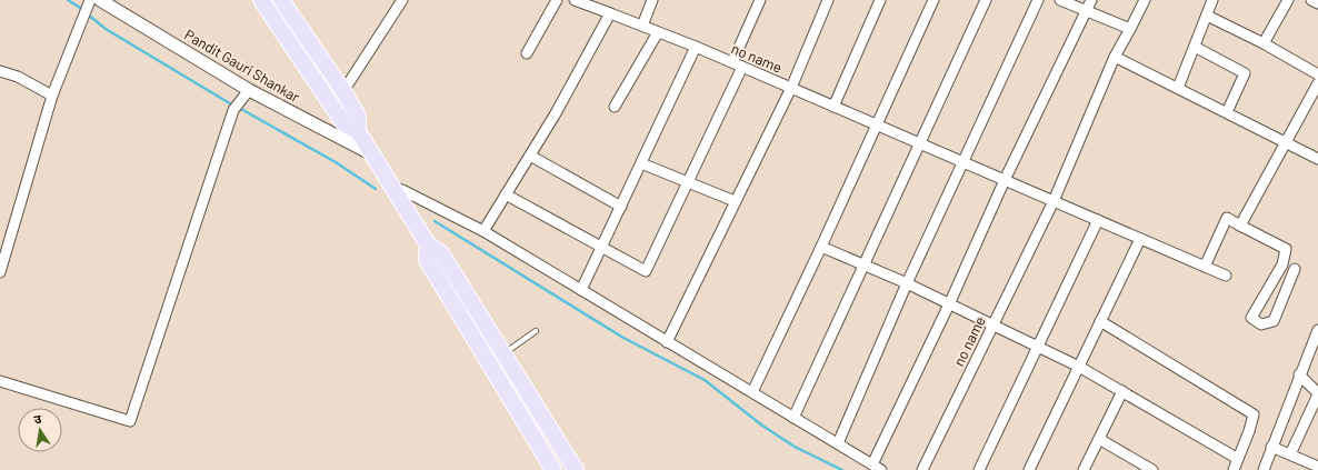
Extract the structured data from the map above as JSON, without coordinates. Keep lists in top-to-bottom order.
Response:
{
  "streets": {
    "street": ["no name", "Pandit Gauri Shankar"]
  },
  "north": "top"
}
